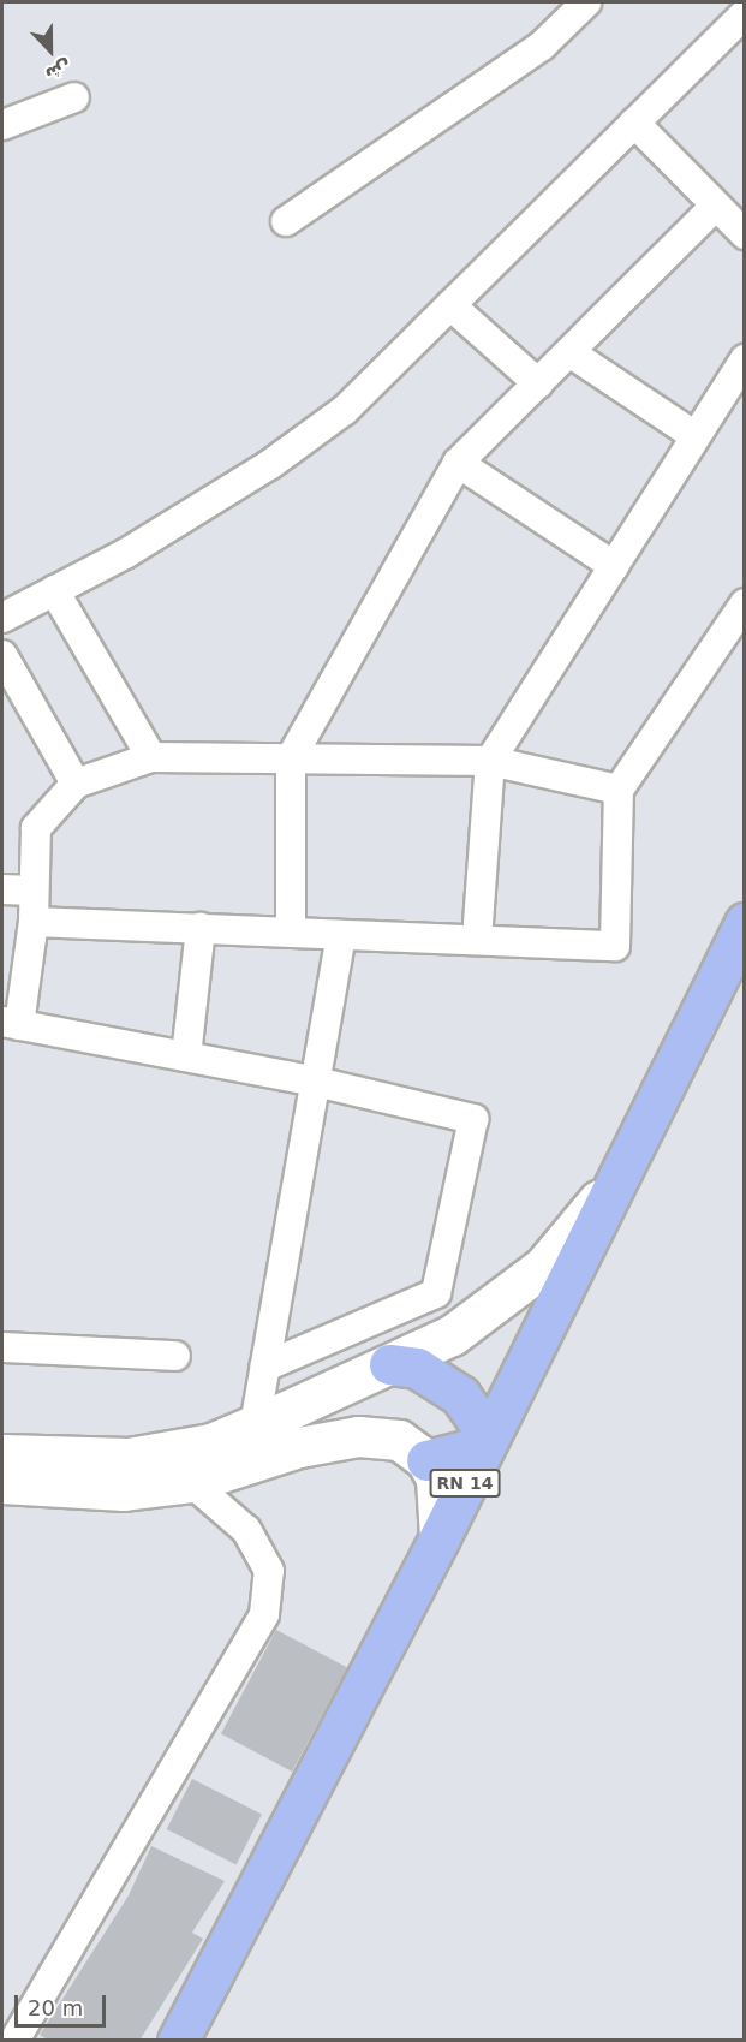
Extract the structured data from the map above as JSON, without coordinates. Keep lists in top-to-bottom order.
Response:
{
  "streets": {
    "main road": ["RN 14"]
  },
  "scale_bar": "20 m",
  "north": "bottom"
}
